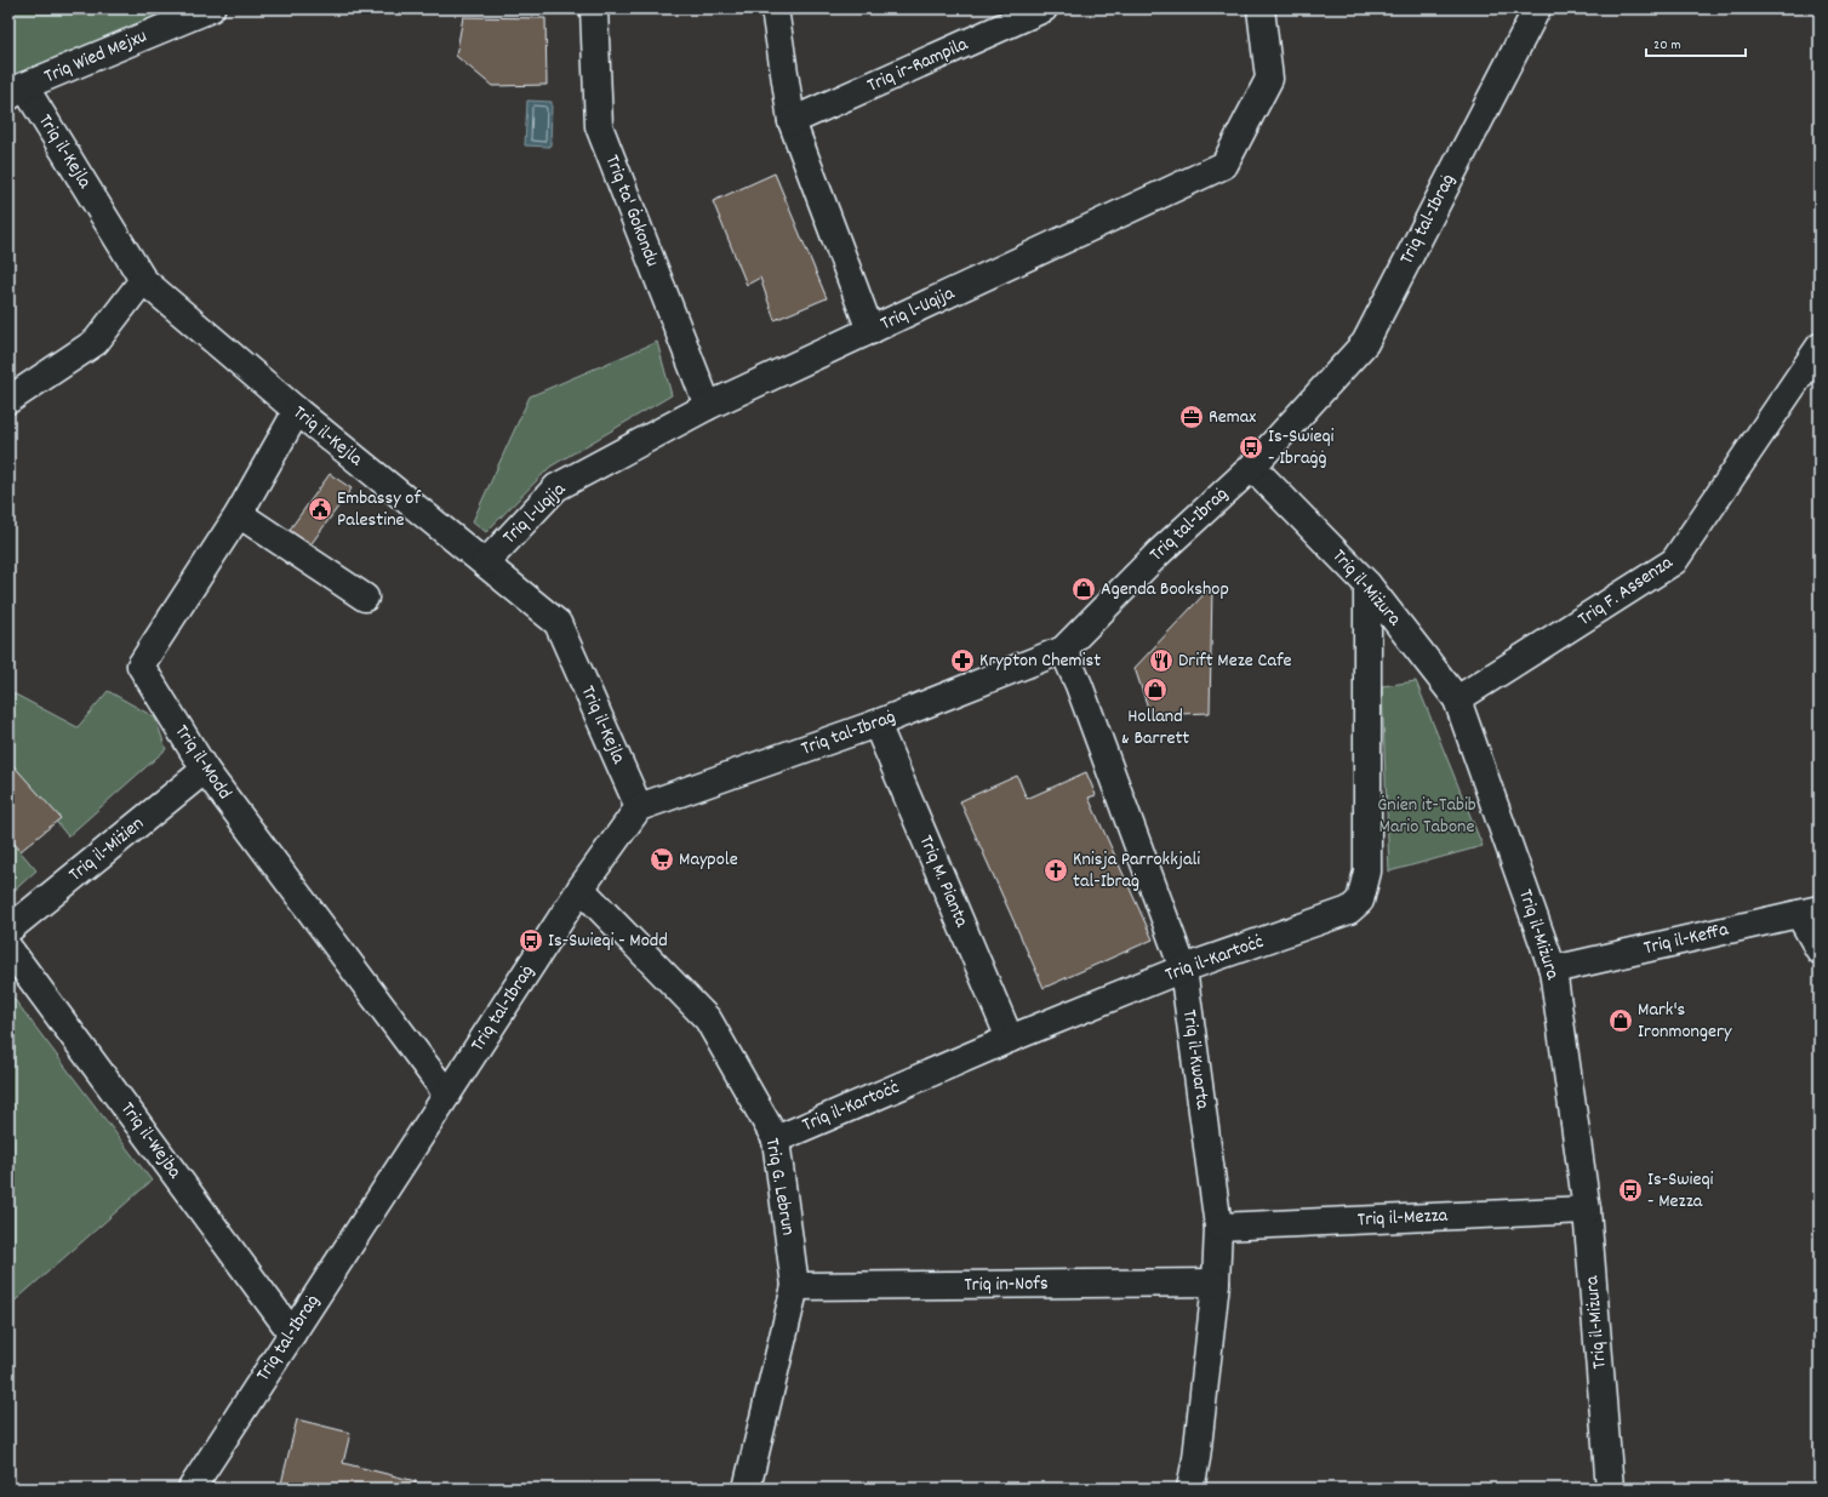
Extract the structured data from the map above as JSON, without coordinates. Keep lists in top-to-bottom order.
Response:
{
  "streets": {
    "street": [
      "Triq Wied Mejxu",
      "Triq ir-Rampila",
      "Triq il-Kejla",
      "Triq ta' Ġokondu",
      "Triq tal-Ibraġ",
      "Triq l-Uqija",
      "Triq il-Miżura",
      "Triq F. Assenza",
      "Triq il-Modd",
      "Triq il-Miżien",
      "Triq M. Pianta",
      "Triq il-Keffa",
      "Triq il-Kartoċċ",
      "Triq il-Kwarta",
      "Triq il-Wejba",
      "Triq G. Lebrun",
      "Triq il-Mezza",
      "Triq in-Nofs"
    ]
  },
  "crossings": [
    ["Triq Wied Mejxu", "Triq il-Kejla"],
    ["Triq il-Kejla", "Triq tal-Ibraġ"],
    ["Triq il-Kejla", "Triq l-Uqija"],
    ["Triq il-Kejla", "Triq il-Modd"],
    ["Triq ta' Ġokondu", "Triq l-Uqija"],
    ["Triq tal-Ibraġ", "Triq il-Miżura"],
    ["Triq tal-Ibraġ", "Triq il-Modd"],
    ["Triq tal-Ibraġ", "Triq M. Pianta"],
    ["Triq tal-Ibraġ", "Triq il-Kwarta"],
    ["Triq tal-Ibraġ", "Triq il-Wejba"],
    ["Triq tal-Ibraġ", "Triq G. Lebrun"],
    ["Triq il-Miżura", "Triq F. Assenza"],
    ["Triq il-Miżura", "Triq il-Keffa"],
    ["Triq il-Miżura", "Triq il-Kartoċċ"],
    ["Triq il-Miżura", "Triq il-Mezza"],
    ["Triq il-Modd", "Triq il-Miżien"],
    ["Triq M. Pianta", "Triq il-Kartoċċ"],
    ["Triq il-Kartoċċ", "Triq il-Kwarta"],
    ["Triq il-Kartoċċ", "Triq G. Lebrun"],
    ["Triq il-Kwarta", "Triq il-Mezza"],
    ["Triq il-Kwarta", "Triq in-Nofs"],
    ["Triq G. Lebrun", "Triq in-Nofs"]
  ],
  "parks": ["Ġnien it-Tabib Mario Tabone"],
  "places": {
    "office": ["Remax"],
    "bus stop": ["Is-Swieqi - Ibraġġ", "Is-Swieqi - Modd", "Is-Swieqi - Mezza"],
    "public building": ["Embassy of Palestine"],
    "shop": ["Agenda Bookshop", "Holland & Barrett", "Mark's Ironmongery"],
    "pharmacy": ["Krypton Chemist"],
    "restaurant": ["Drift Meze Cafe"],
    "supermarket": ["Maypole"],
    "church": ["Knisja Parrokkjali tal-Ibraġ"]
  },
  "scale_bar": "20 m"
}
